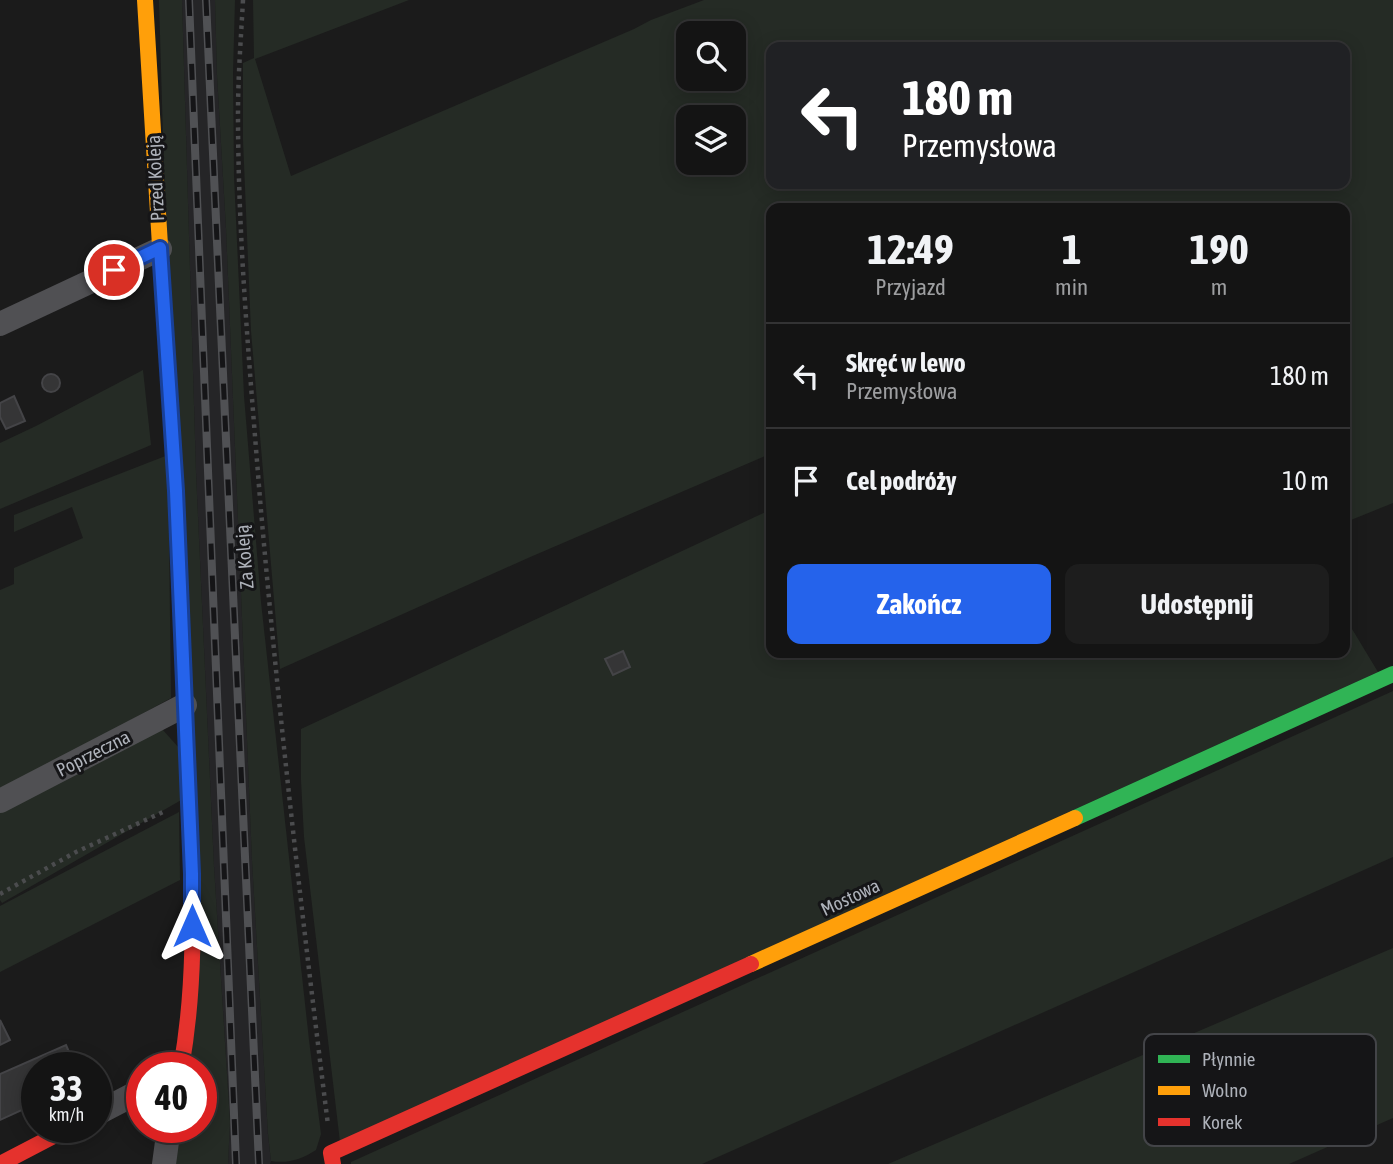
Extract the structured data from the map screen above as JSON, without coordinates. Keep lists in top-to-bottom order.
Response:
{
  "streets": {
    "street": ["Przed Koleją", "Poprzeczna", "Mostowa"],
    "path": ["Za Koleją"]
  },
  "crossings": [
    ["Przed Koleją", "Poprzeczna"]
  ],
  "legend": ["Płynnie", "Wolno", "Korek"],
  "page": {
    "turn": ["180 m", "Przemysłowa"],
    "eta": [
      "12:49",
      "Przyjazd",
      "1",
      "min",
      "190",
      "m"
    ],
    "list": [
      {
        "name": "Skręć w lewo",
        "note": "Przemysłowa",
        "value": "180 m"
      },
      {
        "name": "Cel podróży",
        "value": "10 m"
      }
    ],
    "buttons": ["Zakończ", "Udostępnij"],
    "speed": "33 km/h",
    "limit": "40"
  }
}
